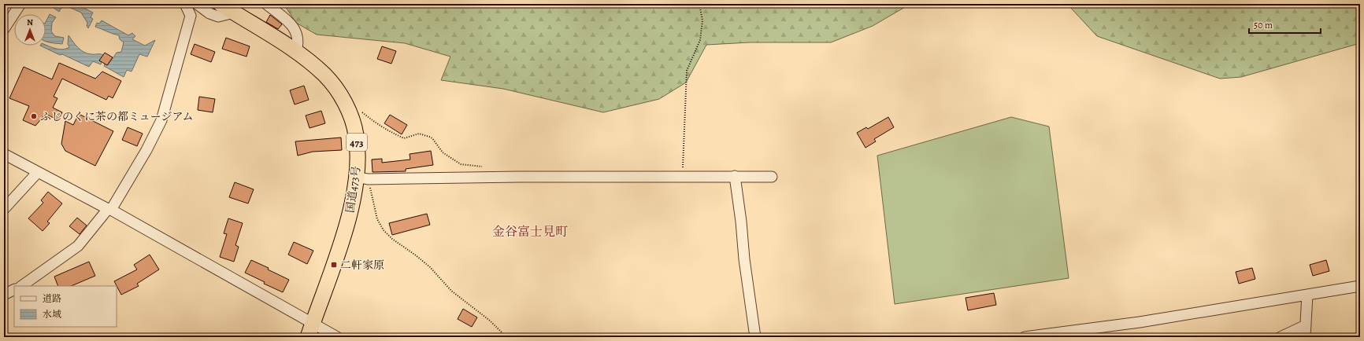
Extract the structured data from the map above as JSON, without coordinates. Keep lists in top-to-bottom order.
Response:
{
  "streets": {
    "highway": ["473", "国道473号"]
  },
  "districts": ["金谷富士見町"],
  "places": {
    "other": ["ふじのくに茶の都ミュージアム"],
    "transit": ["二軒家原"]
  },
  "legend": ["道路", "水域"],
  "scale_bar": "50 m",
  "north": "top"
}
